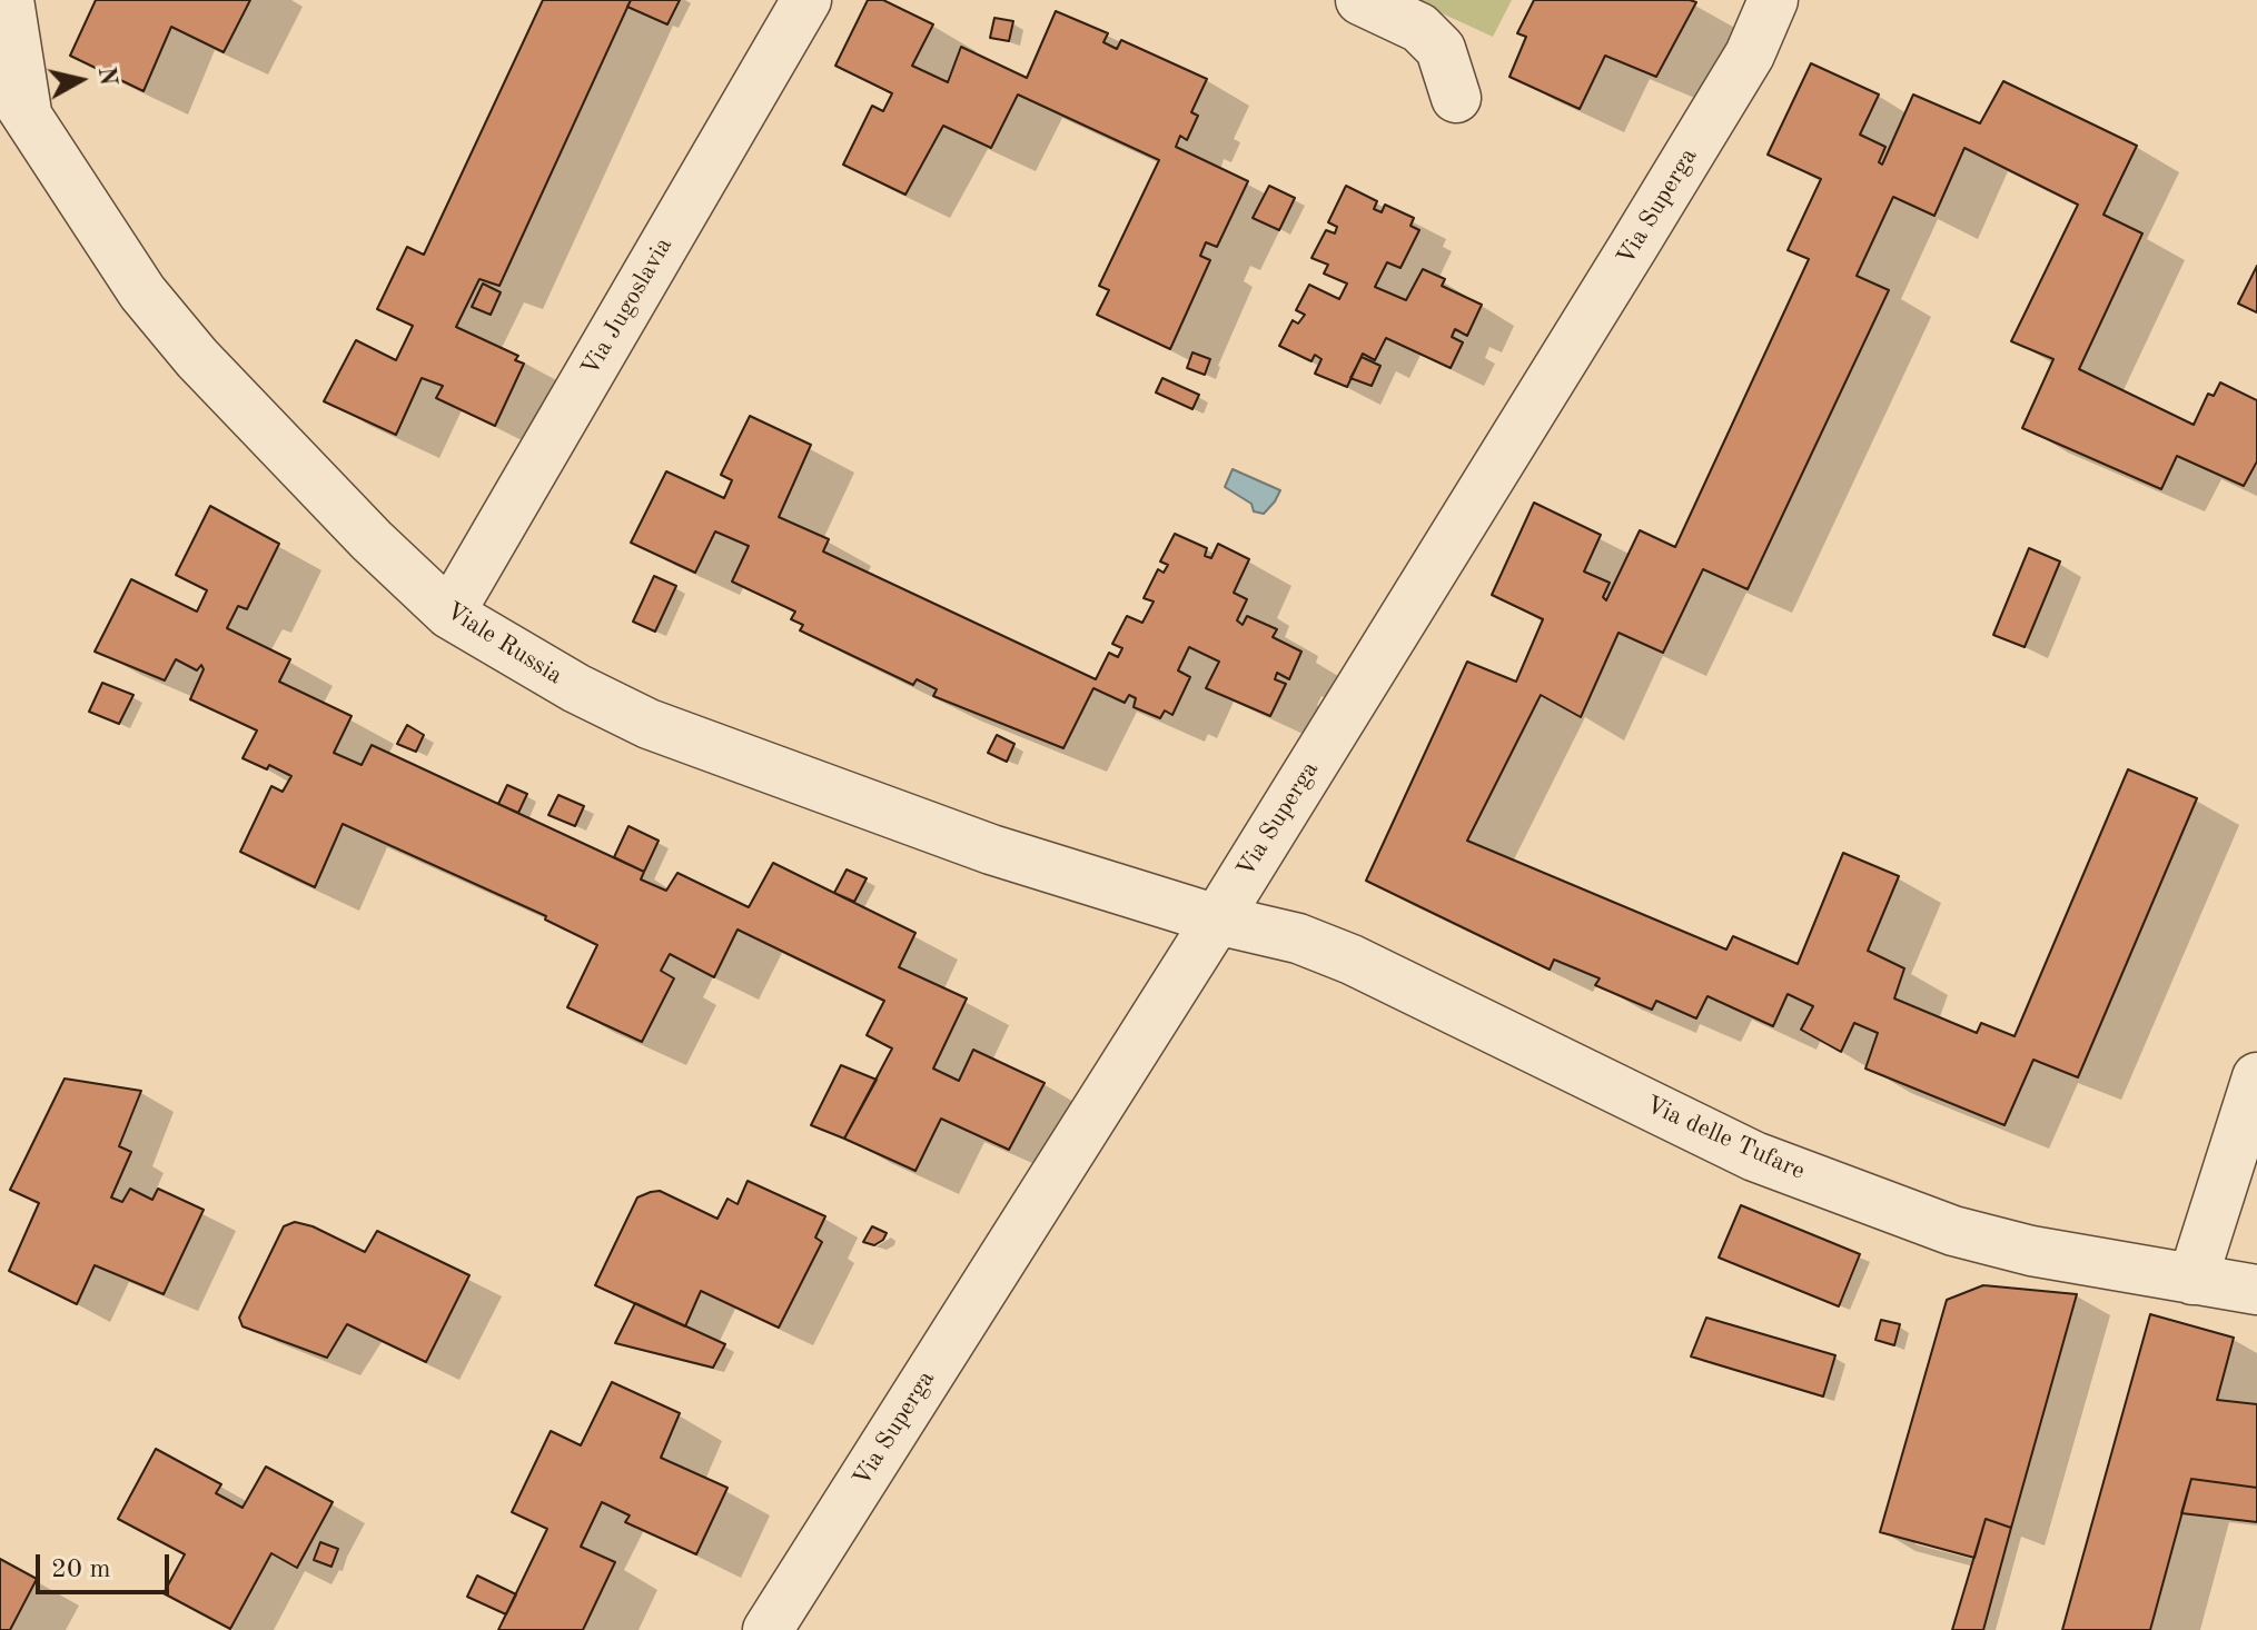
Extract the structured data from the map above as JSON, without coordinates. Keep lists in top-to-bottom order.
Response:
{
  "streets": {
    "street": [
      "Via Superga",
      "Via Jugoslavia",
      "Viale Russia",
      "Via delle Tufare"
    ]
  },
  "crossings": [
    ["Via Superga", "Viale Russia"],
    ["Via Superga", "Via delle Tufare"],
    ["Via Jugoslavia", "Viale Russia"],
    ["Viale Russia", "Via delle Tufare"]
  ],
  "scale_bar": "20 m",
  "north": "right"
}
